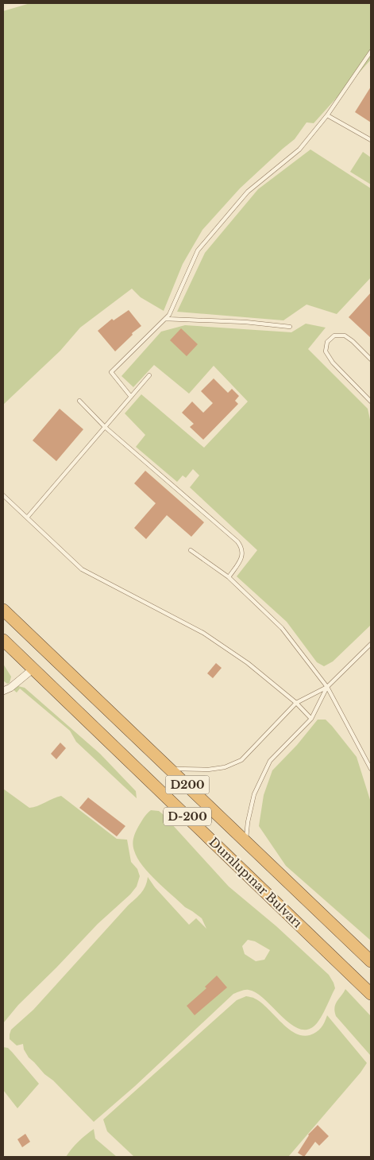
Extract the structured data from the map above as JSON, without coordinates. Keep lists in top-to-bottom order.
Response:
{
  "streets": {
    "highway": ["D200", "D-200", "Dumlupınar Bulvarı"]
  }
}
